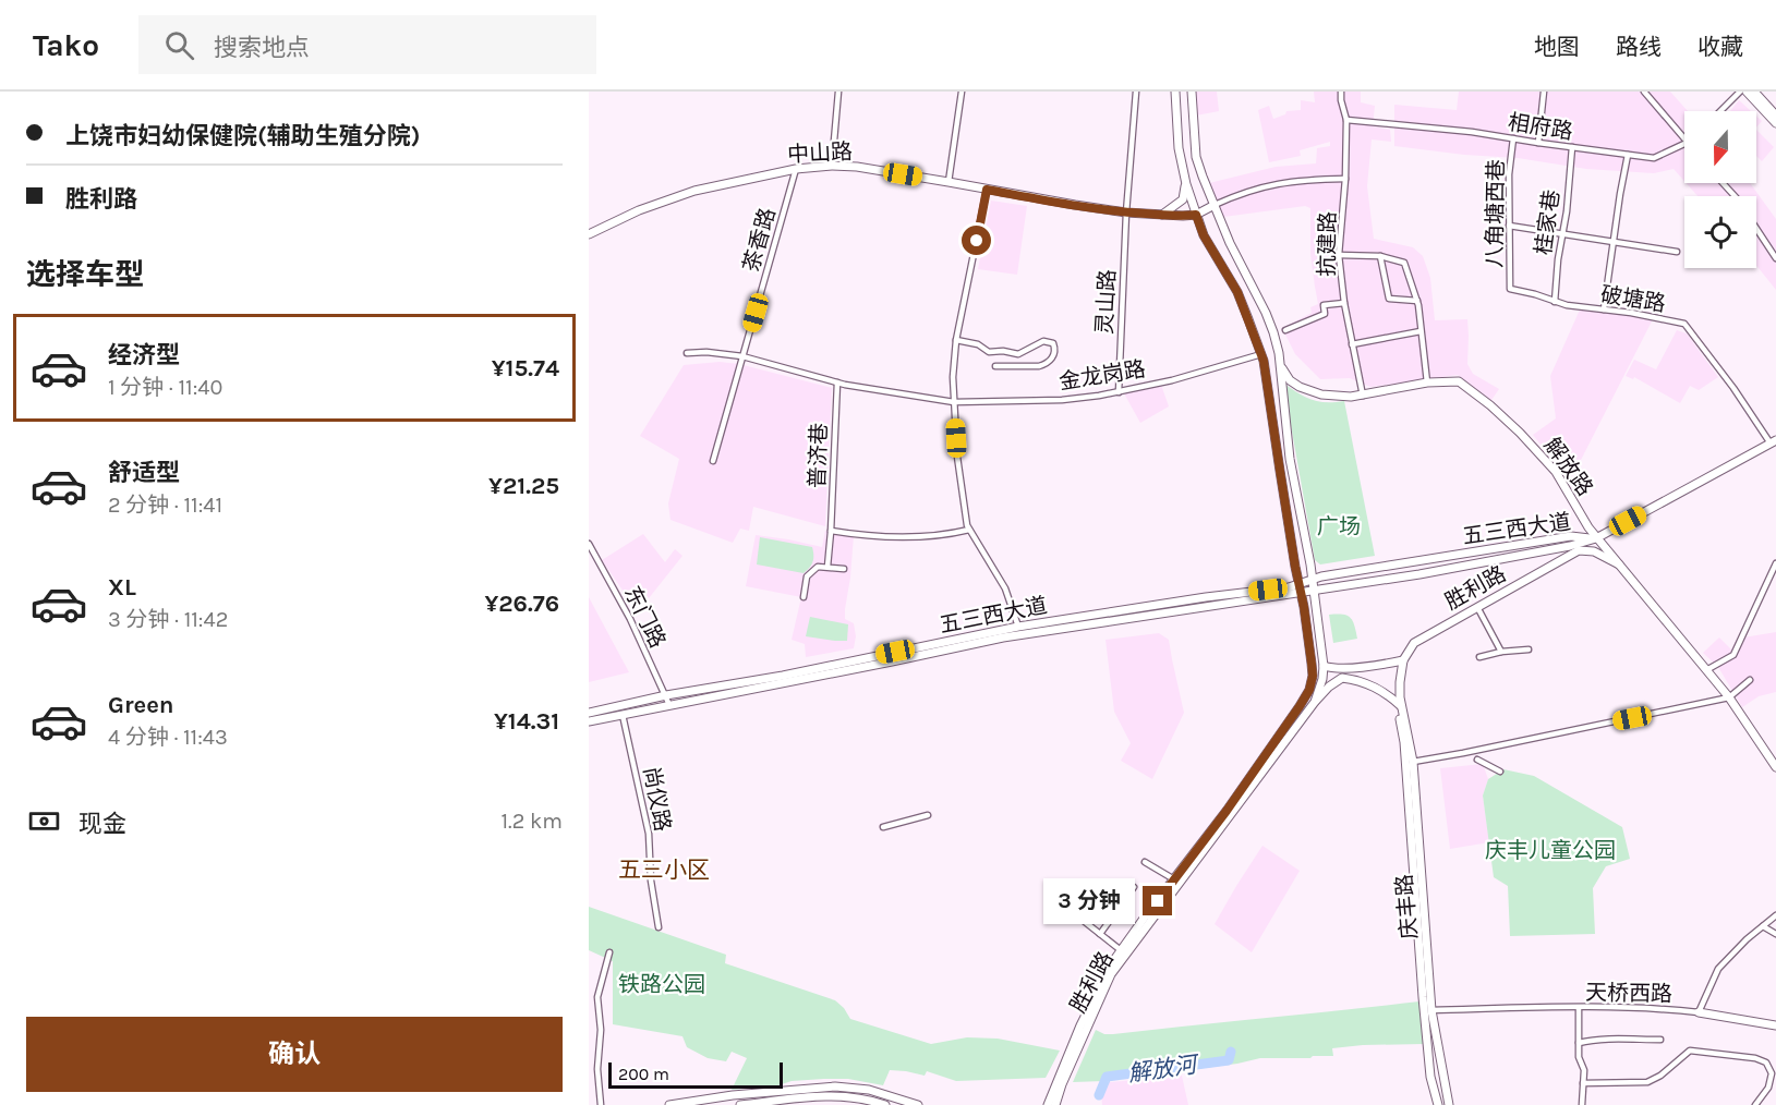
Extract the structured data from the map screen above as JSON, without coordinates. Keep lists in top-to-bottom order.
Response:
{
  "streets": {
    "main road": [
      "中山路",
      "解放路",
      "五三西大道",
      "胜利路",
      "庆丰路"
    ],
    "street": [
      "相府路",
      "八角塘西巷",
      "桂家巷",
      "茶香路",
      "抗建路",
      "破塘路",
      "灵山路",
      "金龙岗路",
      "普济巷",
      "东门路",
      "尚仪路",
      "天桥西路"
    ]
  },
  "crossings": [
    ["相府路", "八角塘西巷"],
    ["相府路", "桂家巷"],
    ["相府路", "抗建路"],
    ["中山路", "茶香路"],
    ["中山路", "灵山路"],
    ["中山路", "胜利路"],
    ["八角塘西巷", "破塘路"],
    ["桂家巷", "破塘路"],
    ["茶香路", "金龙岗路"],
    ["抗建路", "解放路"],
    ["灵山路", "金龙岗路"],
    ["金龙岗路", "普济巷"],
    ["金龙岗路", "胜利路"],
    ["解放路", "五三西大道"],
    ["解放路", "胜利路"],
    ["五三西大道", "胜利路"],
    ["五三西大道", "东门路"],
    ["五三西大道", "尚仪路"],
    ["庆丰路", "天桥西路"]
  ],
  "districts": ["五三小区"],
  "water": ["解放河"],
  "parks": ["广场", "庆丰儿童公园", "铁路公园"],
  "scale_bar": "200 m",
  "north": "bottom",
  "page": {
    "header": "Tako",
    "search": "搜索地点",
    "nav": ["地图", "路线", "收藏"],
    "banner": ["上饶市妇幼保健院(辅助生殖分院)", "胜利路"],
    "heading": "选择车型",
    "list": [
      {
        "name": "经济型",
        "note": "1 分钟 · 11:40",
        "value": "¥15.74"
      },
      {
        "name": "舒适型",
        "note": "2 分钟 · 11:41",
        "value": "¥21.25"
      },
      {
        "name": "XL",
        "note": "3 分钟 · 11:42",
        "value": "¥26.76"
      },
      {
        "name": "Green",
        "note": "4 分钟 · 11:43",
        "value": "¥14.31"
      }
    ],
    "pay": ["现金", "1.2 km"],
    "bubble": "3 分钟",
    "buttons": "确认",
    "scale": "200 m"
  }
}
